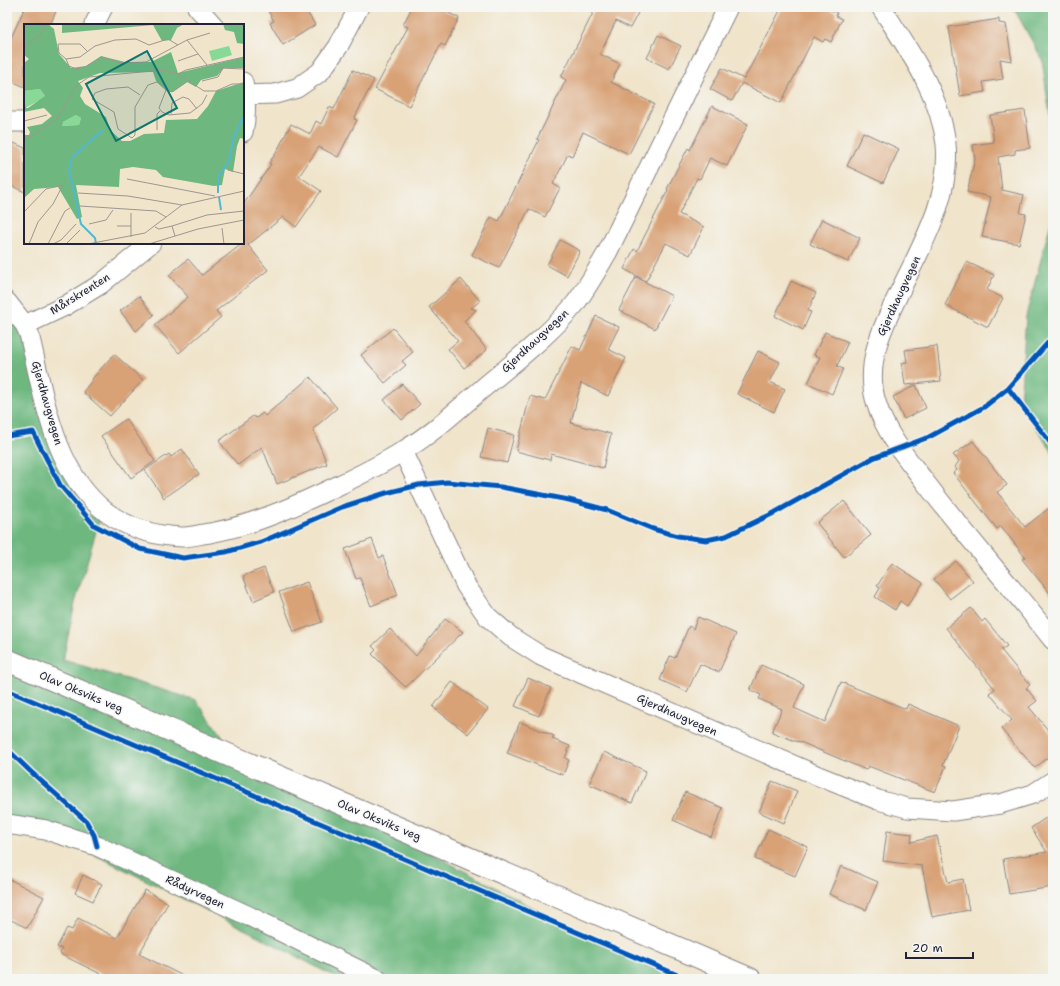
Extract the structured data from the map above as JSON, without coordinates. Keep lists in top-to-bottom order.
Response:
{
  "streets": {
    "street": [
      "Mårskrenten",
      "Gjerdhaugvegen",
      "Olav Oksviks veg",
      "Rådyrvegen"
    ]
  },
  "crossings": [
    ["Mårskrenten", "Gjerdhaugvegen"]
  ],
  "scale_bar": "20 m"
}
